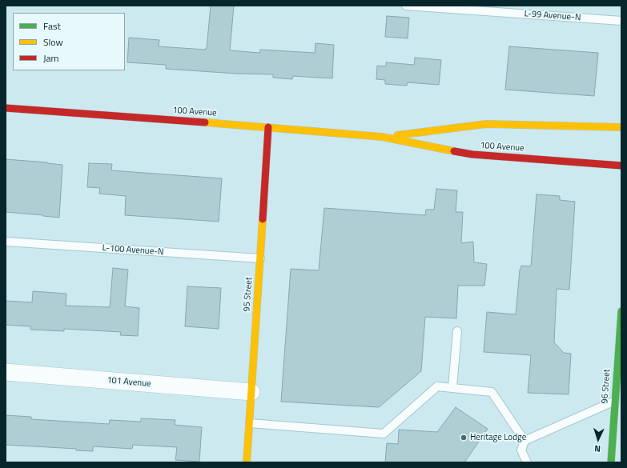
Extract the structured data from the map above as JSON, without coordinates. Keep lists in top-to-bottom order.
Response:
{
  "streets": {
    "main road": ["100 Avenue", "95 Street", "96 Street"],
    "street": ["101 Avenue"],
    "lane": ["L-99 Avenue-N", "L-100 Avenue-N"]
  },
  "crossings": [
    ["100 Avenue", "95 Street"],
    ["L-100 Avenue-N", "95 Street"],
    ["95 Street", "101 Avenue"]
  ],
  "places": ["Heritage Lodge"],
  "legend": ["Fast", "Slow", "Jam"],
  "north": "bottom"
}
